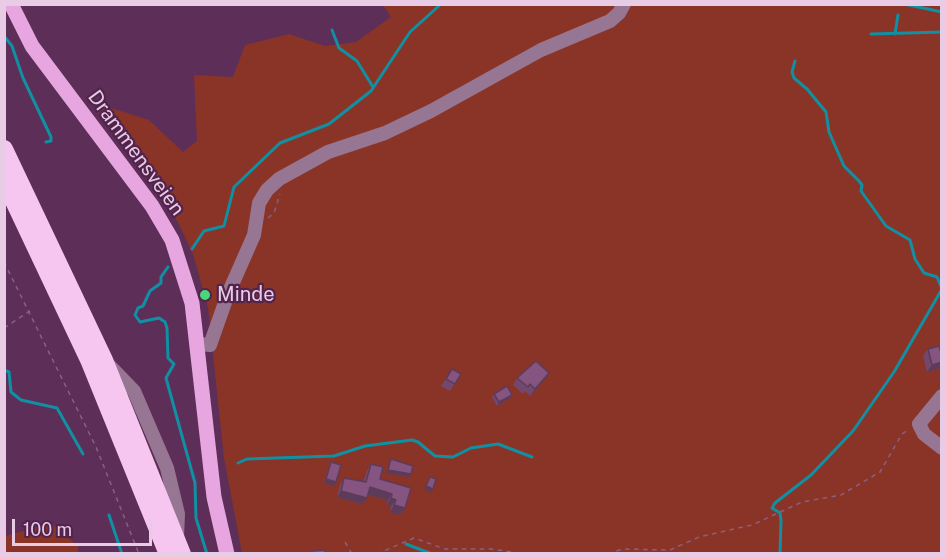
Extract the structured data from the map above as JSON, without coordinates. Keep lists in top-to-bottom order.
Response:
{
  "streets": {
    "main road": ["Drammensveien"]
  },
  "places": ["Minde"],
  "scale_bar": "100 m"
}
